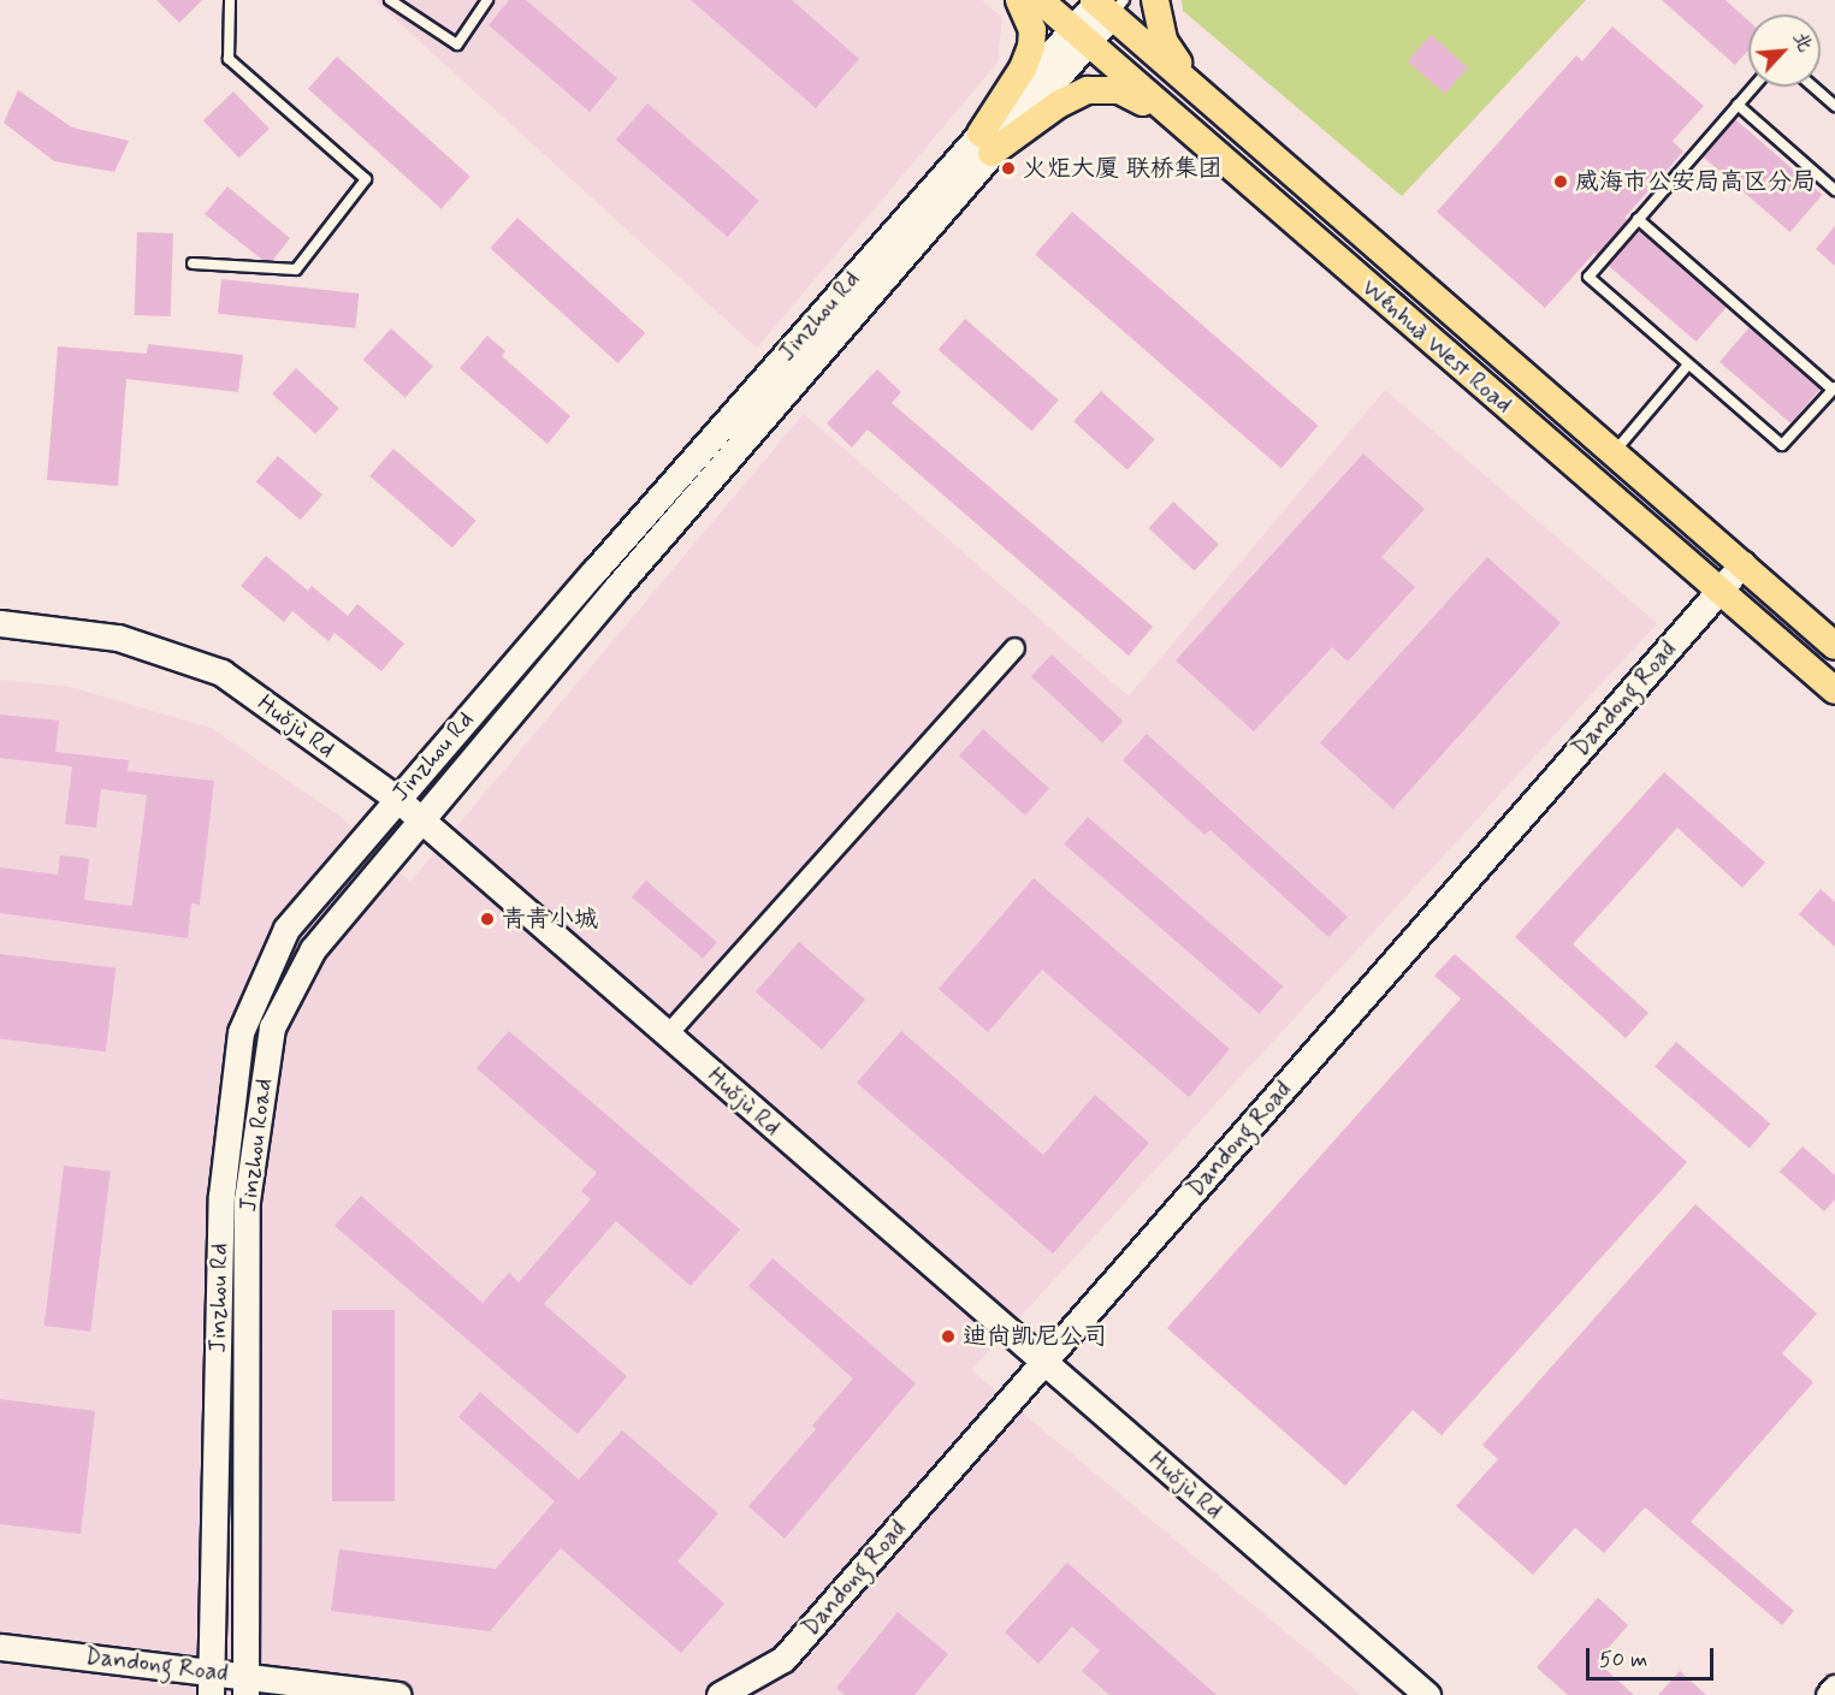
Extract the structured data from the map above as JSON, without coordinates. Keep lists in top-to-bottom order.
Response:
{
  "streets": {
    "main road": [
      "Jinzhou Rd",
      "Wénhuà West Road",
      "Dandong Road",
      "Huǒjù Rd",
      "Jinzhou Road"
    ]
  },
  "crossings": [
    ["Jinzhou Rd", "Wénhuà West Road"],
    ["Jinzhou Rd", "Dandong Road"],
    ["Jinzhou Rd", "Huǒjù Rd"],
    ["Jinzhou Rd", "Jinzhou Road"],
    ["Wénhuà West Road", "Dandong Road"],
    ["Dandong Road", "Huǒjù Rd"],
    ["Dandong Road", "Jinzhou Road"],
    ["Huǒjù Rd", "Jinzhou Road"]
  ],
  "places": [
    "火炬大厦 联桥集团",
    "威海市公安局高区分局",
    "青青小城",
    "迪尚凯尼公司"
  ],
  "scale_bar": "50 m",
  "north": "top right"
}
